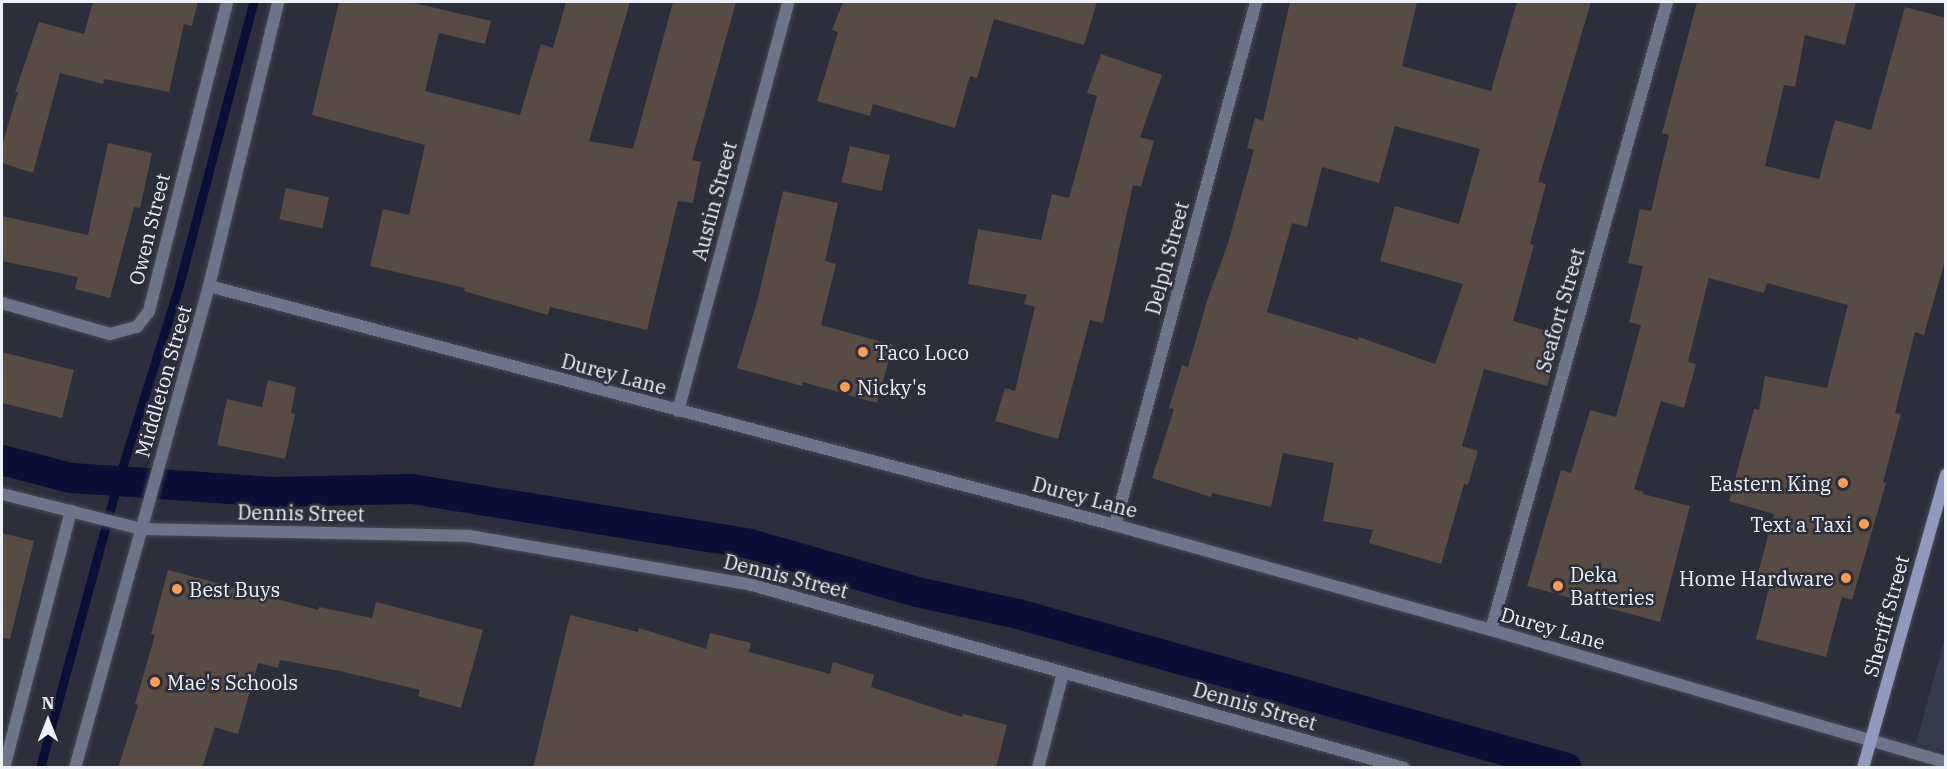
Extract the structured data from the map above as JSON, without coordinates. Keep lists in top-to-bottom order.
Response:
{
  "streets": {
    "main road": ["Sheriff Street"],
    "street": [
      "Austin Street",
      "Owen Street",
      "Delph Street",
      "Seafort Street",
      "Durey Lane",
      "Middleton Street",
      "Dennis Street"
    ]
  },
  "crossings": [
    ["Austin Street", "Durey Lane"],
    ["Delph Street", "Durey Lane"],
    ["Seafort Street", "Durey Lane"],
    ["Durey Lane", "Middleton Street"],
    ["Durey Lane", "Sheriff Street"],
    ["Middleton Street", "Dennis Street"]
  ],
  "places": [
    "Taco Loco",
    "Nicky's",
    "Eastern King",
    "Text a Taxi",
    "Home Hardware",
    "Deka Batteries",
    "Best Buys",
    "Mae's Schools"
  ],
  "north": "top"
}
